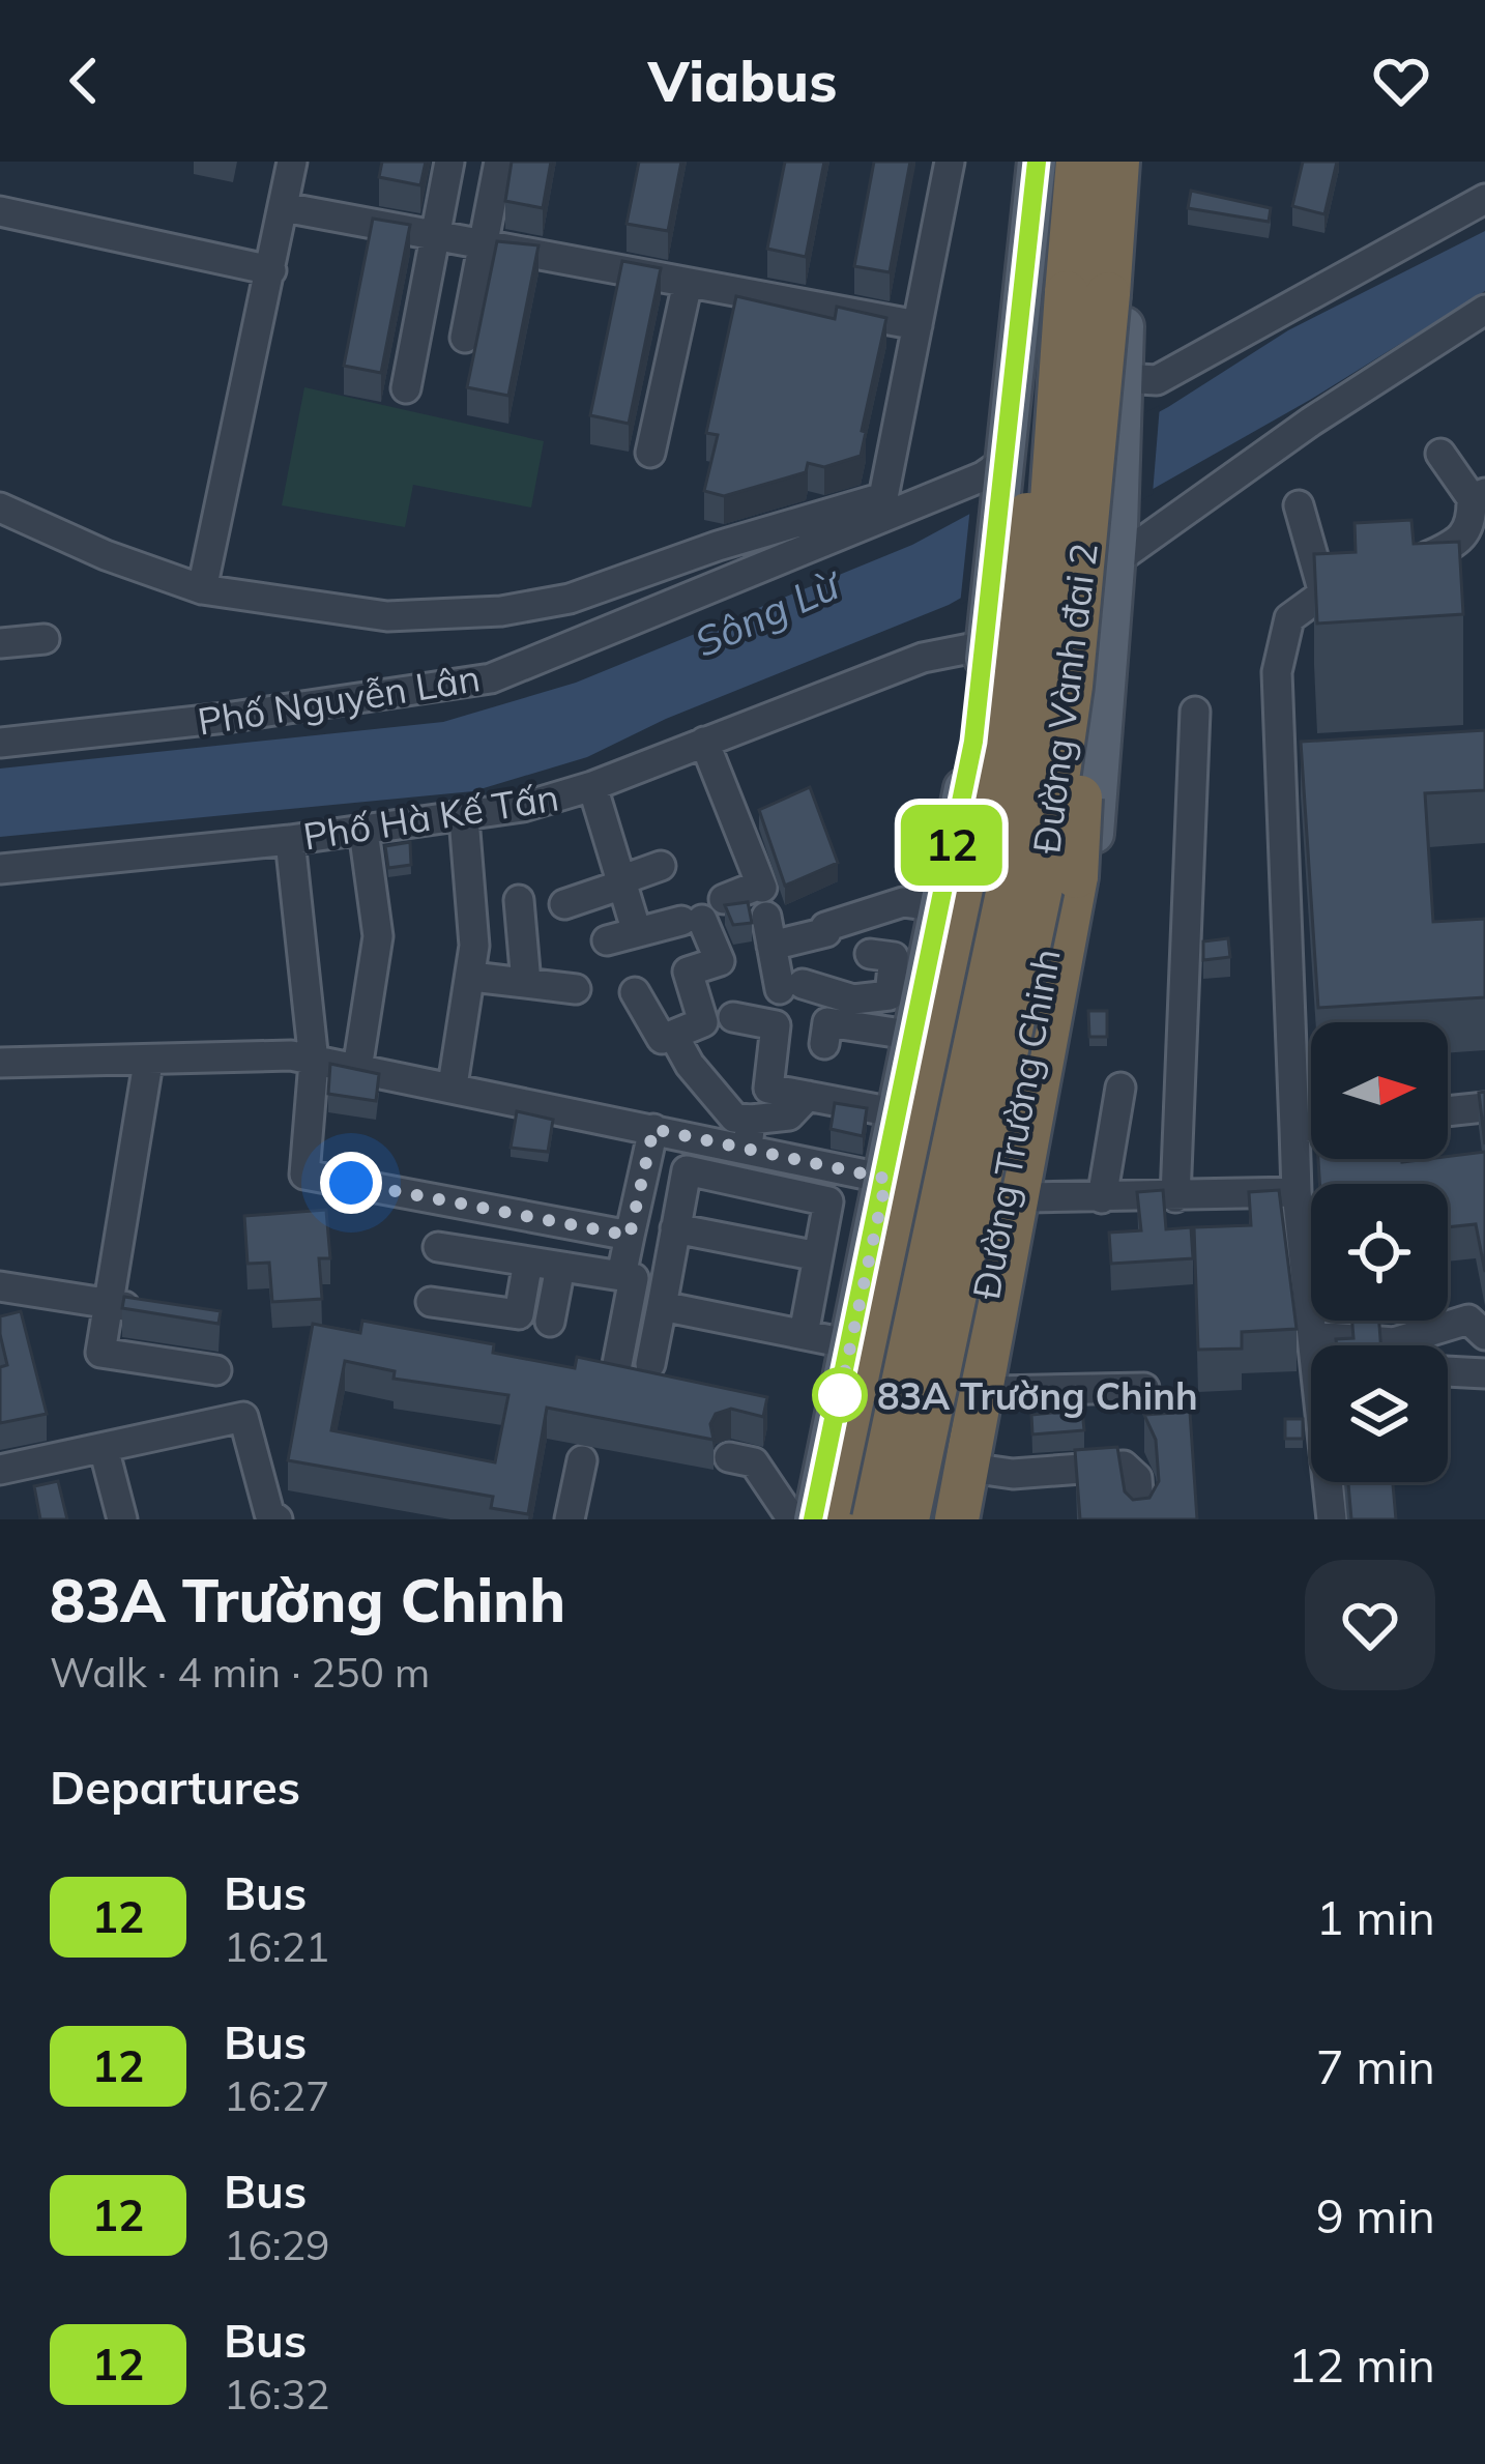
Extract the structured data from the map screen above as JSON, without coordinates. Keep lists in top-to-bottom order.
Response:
{
  "streets": {
    "highway": ["Đường Vành đai 2"],
    "main road": ["Đường Trường Chinh"],
    "street": ["Phố Nguyễn Lân", "Phố Hà Kế Tấn"]
  },
  "crossings": [
    ["Phố Nguyễn Lân", "Đường Trường Chinh"],
    ["Phố Hà Kế Tấn", "Đường Trường Chinh"]
  ],
  "water": ["Sông Lừ"],
  "places": ["83A Trường Chinh"],
  "lines": ["bus line 12"],
  "north": "right",
  "page": {
    "header": "Viabus",
    "on_map": "12",
    "heading": [
      ["83A Trường Chinh", "Walk · 4 min · 250 m"],
      "Departures"
    ],
    "list": [
      {
        "mark": "12",
        "name": "Bus",
        "note": "16:21",
        "value": "1 min"
      },
      {
        "mark": "12",
        "name": "Bus",
        "note": "16:27",
        "value": "7 min"
      },
      {
        "mark": "12",
        "name": "Bus",
        "note": "16:29",
        "value": "9 min"
      },
      {
        "mark": "12",
        "name": "Bus",
        "note": "16:32",
        "value": "12 min"
      }
    ]
  }
}
